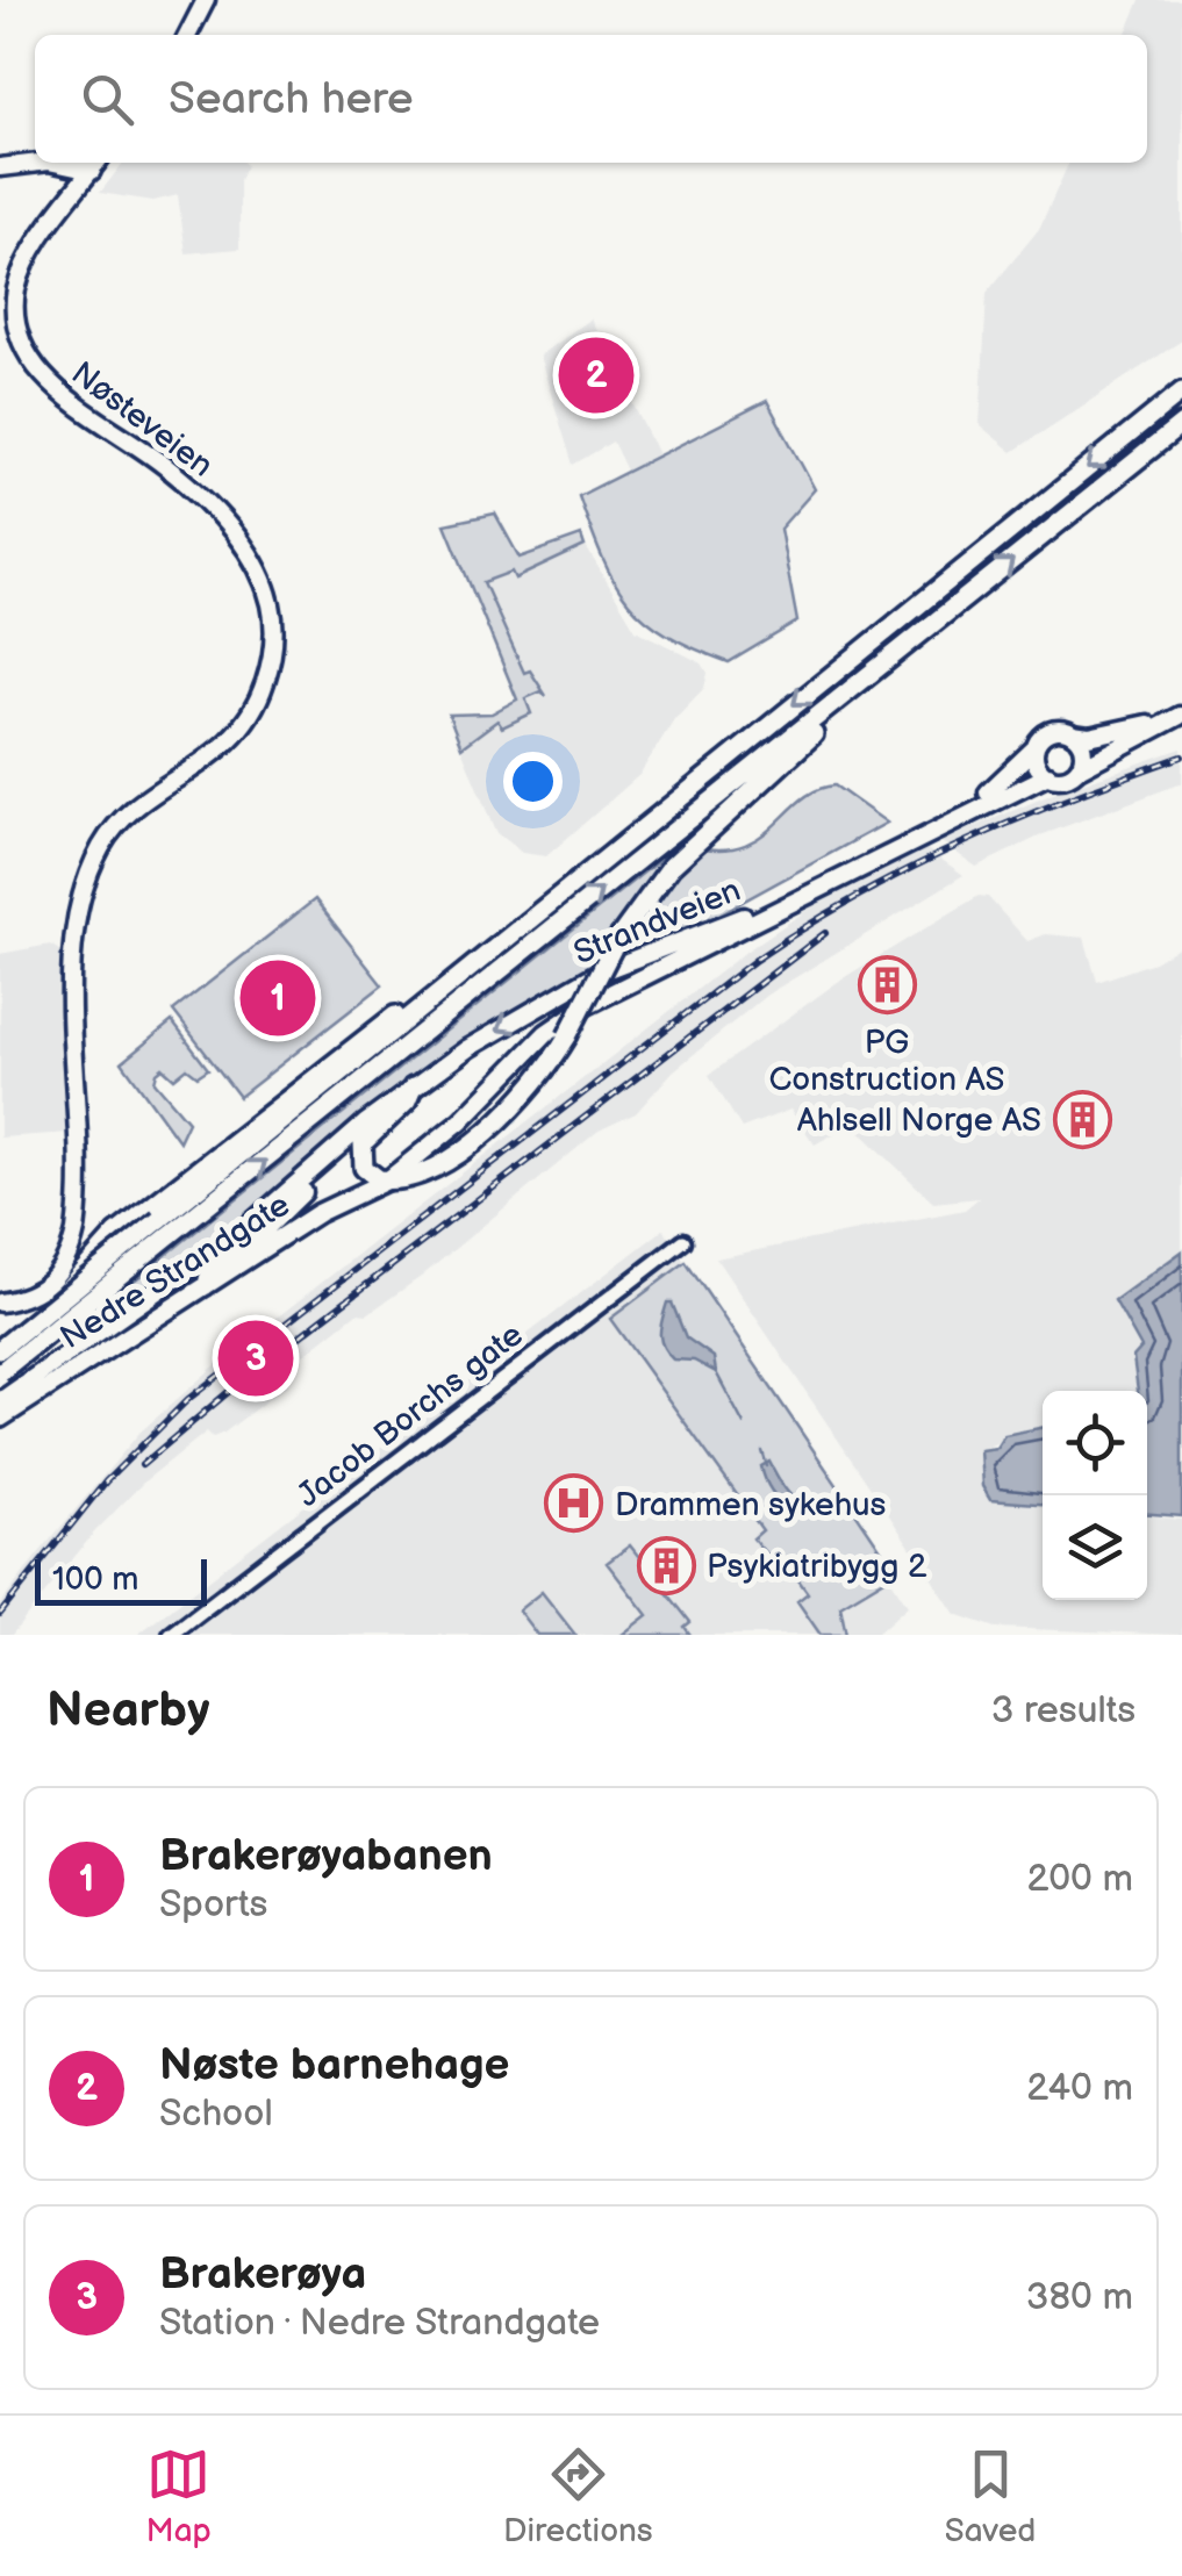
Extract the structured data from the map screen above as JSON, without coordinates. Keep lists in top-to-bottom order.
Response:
{
  "streets": {
    "main road": ["Nøsteveien", "Strandveien", "Nedre Strandgate"],
    "street": ["Jacob Borchs gate"]
  },
  "crossings": [
    ["Strandveien", "Nedre Strandgate"]
  ],
  "places": {
    "building": ["PG Construction AS", "Ahlsell Norge AS", "Psykiatribygg 2"],
    "hospital": ["Drammen sykehus"]
  },
  "scale_bar": "100 m",
  "page": {
    "search": "Search here",
    "pins": ["2", "1", "3"],
    "scale": "100 m",
    "heading": ["Nearby", "3 results"],
    "list": [
      {
        "mark": "1",
        "name": "Brakerøyabanen",
        "note": "Sports",
        "value": "200 m"
      },
      {
        "mark": "2",
        "name": "Nøste barnehage",
        "note": "School",
        "value": "240 m"
      },
      {
        "mark": "3",
        "name": "Brakerøya",
        "note": "Station · Nedre Strandgate",
        "value": "380 m"
      }
    ],
    "nav": ["Map", "Directions", "Saved"]
  }
}
